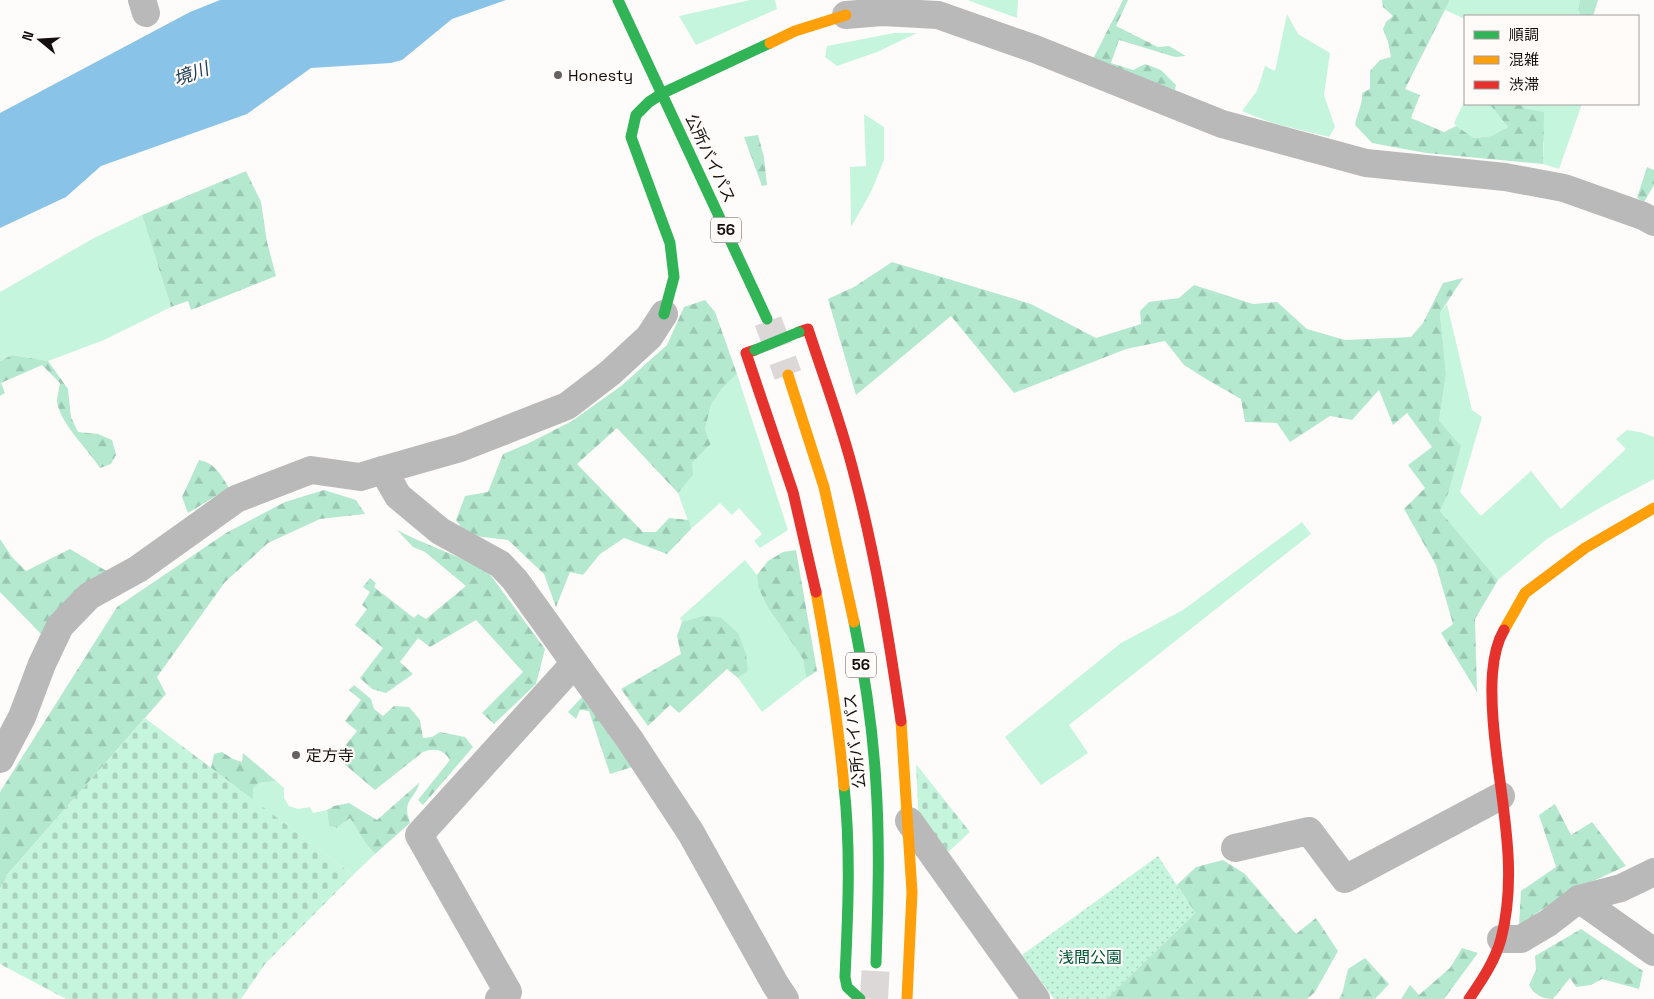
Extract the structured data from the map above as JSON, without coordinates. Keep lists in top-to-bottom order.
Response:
{
  "streets": {
    "street": ["公所バイパス", "56"]
  },
  "crossings": [
    ["公所バイパス", "56"]
  ],
  "water": ["境川"],
  "parks": ["浅間公園"],
  "places": ["Honesty", "定方寺"],
  "legend": ["順調", "混雑", "渋滞"],
  "north": "left"
}
